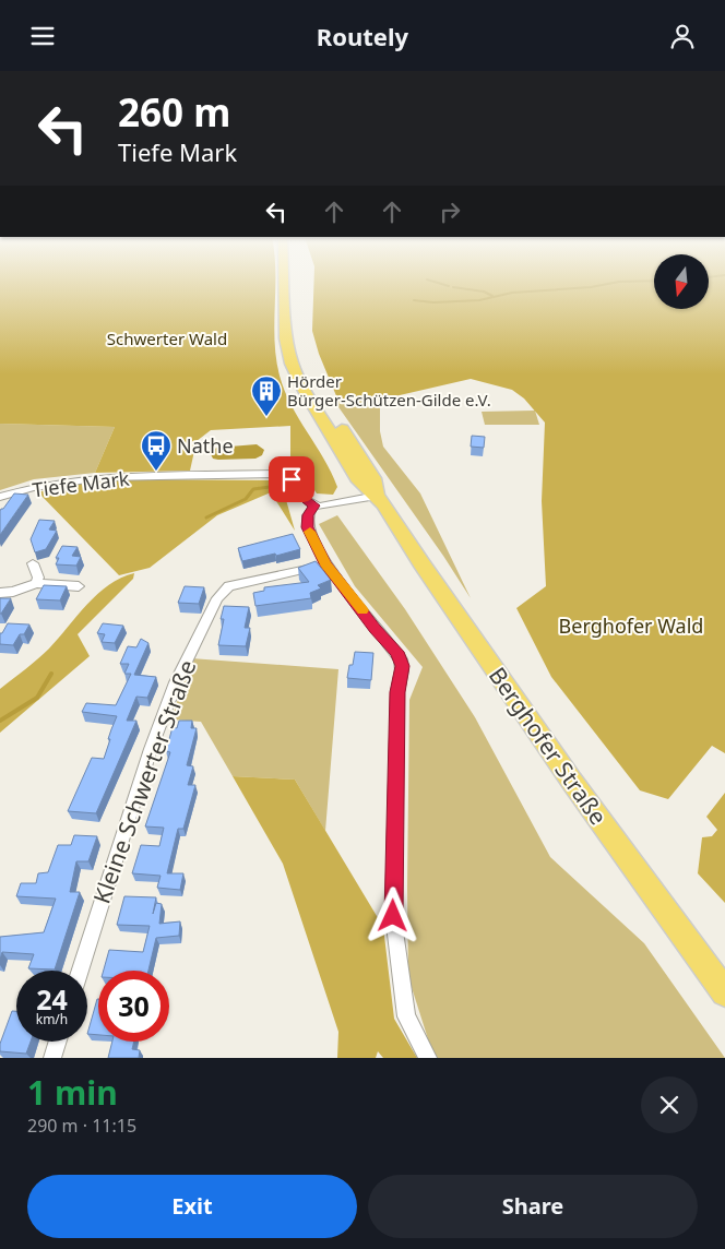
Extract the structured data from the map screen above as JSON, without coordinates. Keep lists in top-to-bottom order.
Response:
{
  "streets": {
    "main road": ["Berghofer Straße"],
    "street": ["Tiefe Mark", "Kleine Schwerter Straße"]
  },
  "parks": ["Schwerter Wald", "Berghofer Wald"],
  "places": {
    "building": ["Hörder Bürger-Schützen-Gilde e.V."],
    "bus stop": ["Nathe"]
  },
  "north": "bottom",
  "page": {
    "header": "Routely",
    "turn": ["260 m", "Tiefe Mark"],
    "speed": "24 km/h",
    "limit": "30",
    "heading": ["1 min", "290 m · 11:15"],
    "buttons": ["Exit", "Share"]
  }
}
